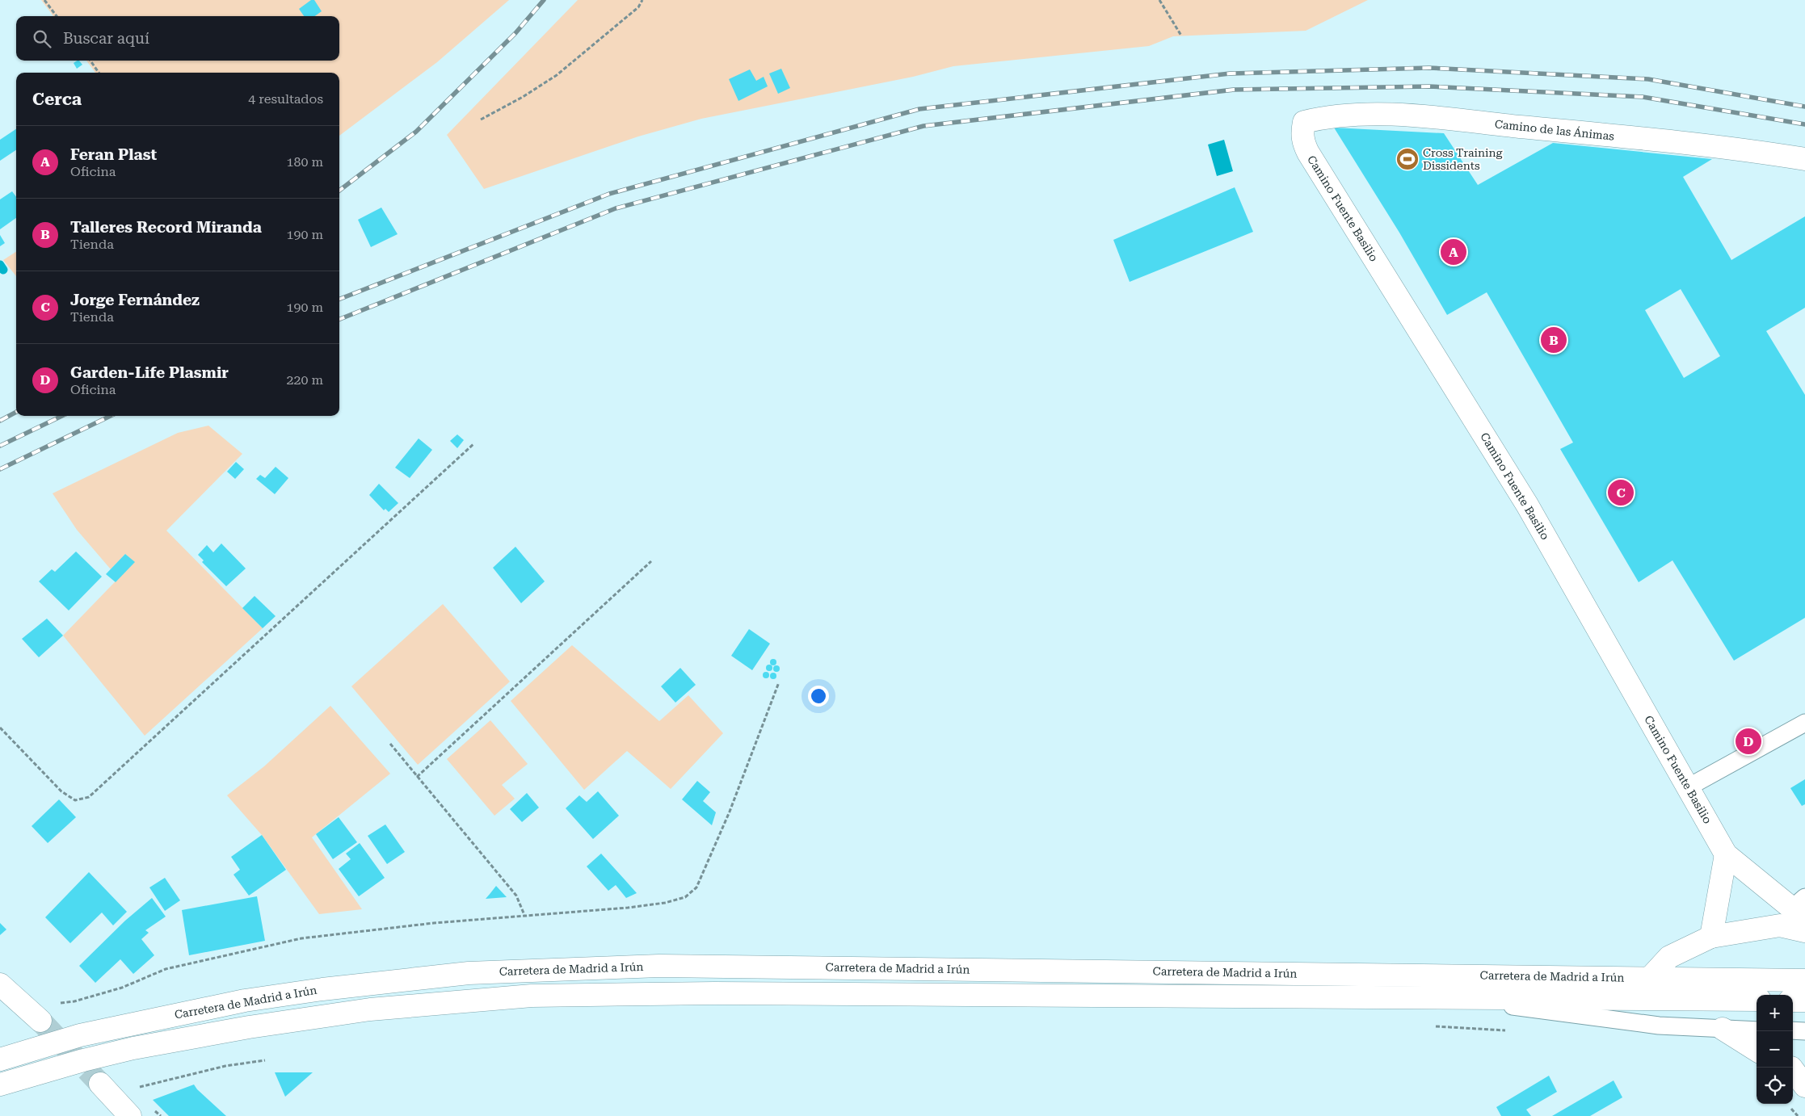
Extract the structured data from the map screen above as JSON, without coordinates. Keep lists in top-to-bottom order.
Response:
{
  "streets": {
    "main road": ["Camino de las Ánimas", "Camino Fuente Basilio", "Carretera de Madrid a Irún"]
  },
  "crossings": [
    ["Camino de las Ánimas", "Camino Fuente Basilio"]
  ],
  "places": {
    "sports": ["Cross Training Dissidents"]
  },
  "page": {
    "search": "Buscar aquí",
    "heading": ["Cerca", "4 resultados"],
    "list": [
      {
        "mark": "A",
        "name": "Feran Plast",
        "note": "Oficina",
        "value": "180 m"
      },
      {
        "mark": "B",
        "name": "Talleres Record Miranda",
        "note": "Tienda",
        "value": "190 m"
      },
      {
        "mark": "C",
        "name": "Jorge Fernández",
        "note": "Tienda",
        "value": "190 m"
      },
      {
        "mark": "D",
        "name": "Garden-Life Plasmir",
        "note": "Oficina",
        "value": "220 m"
      }
    ],
    "pins": [
      "A",
      "B",
      "C",
      "D"
    ],
    "map_buttons": ["+", "−"]
  }
}
